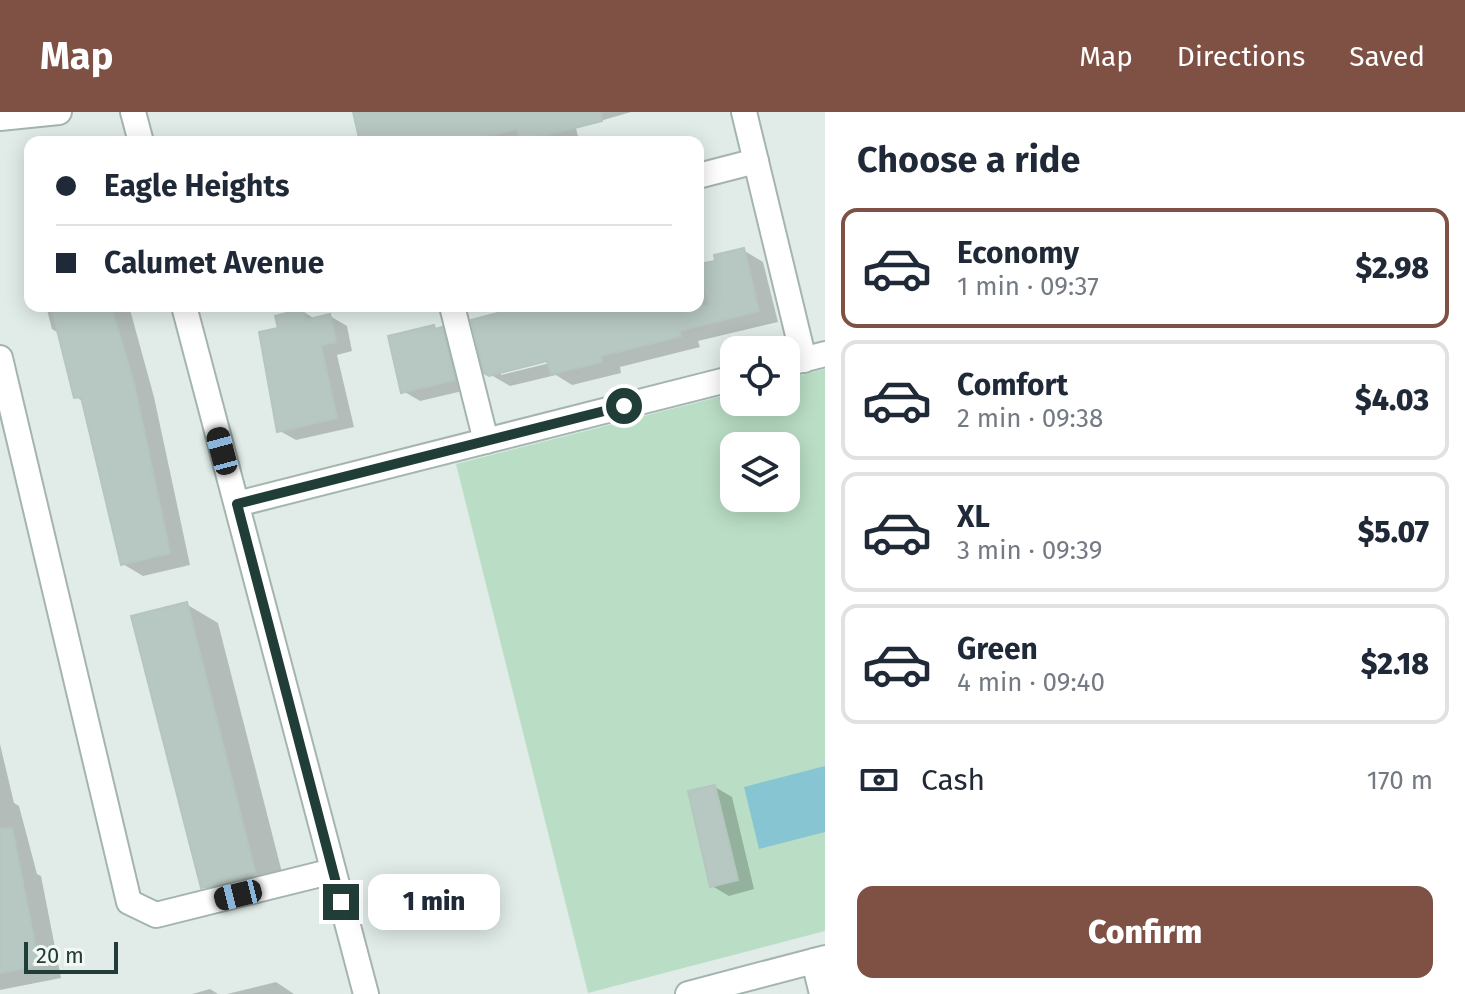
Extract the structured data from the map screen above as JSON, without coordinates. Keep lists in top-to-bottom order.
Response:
{
  "scale_bar": "20 m",
  "page": {
    "header": "Map",
    "nav": ["Map", "Directions", "Saved"],
    "heading": "Choose a ride",
    "banner": ["Eagle Heights", "Calumet Avenue"],
    "list": [
      {
        "name": "Economy",
        "note": "1 min · 09:37",
        "value": "$2.98"
      },
      {
        "name": "Comfort",
        "note": "2 min · 09:38",
        "value": "$4.03"
      },
      {
        "name": "XL",
        "note": "3 min · 09:39",
        "value": "$5.07"
      },
      {
        "name": "Green",
        "note": "4 min · 09:40",
        "value": "$2.18"
      }
    ],
    "pay": ["Cash", "170 m"],
    "buttons": "Confirm",
    "bubble": "1 min",
    "scale": "20 m"
  }
}
